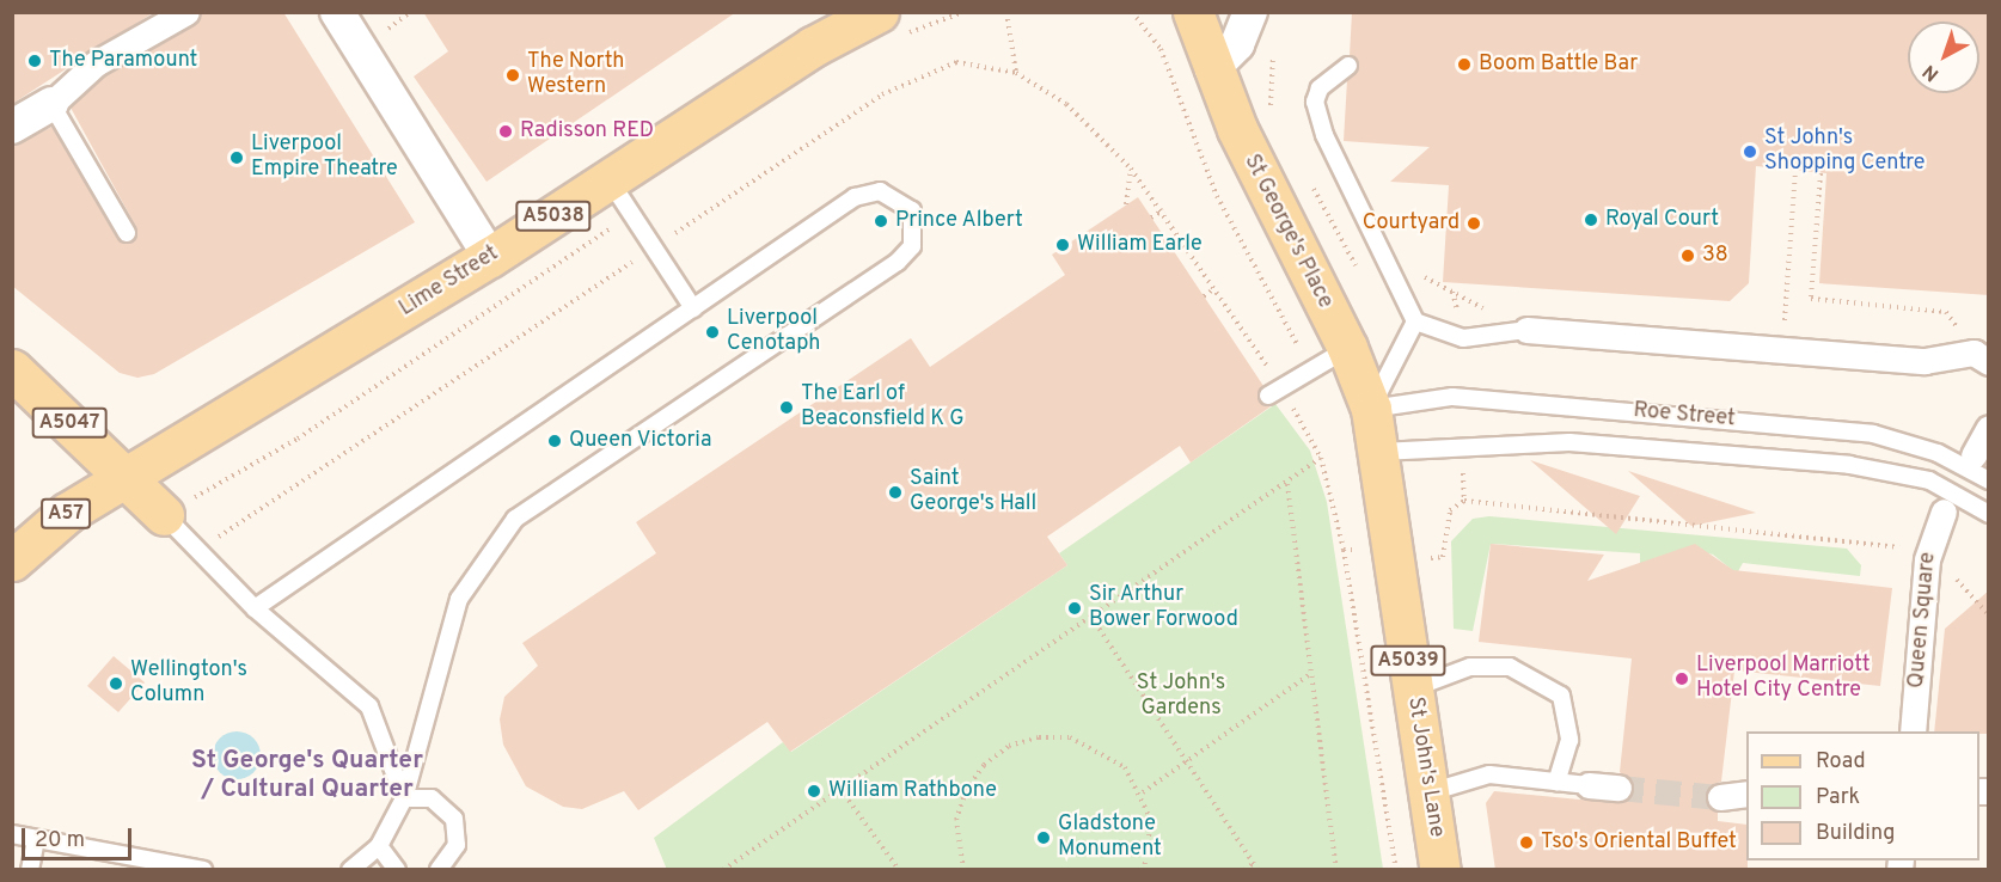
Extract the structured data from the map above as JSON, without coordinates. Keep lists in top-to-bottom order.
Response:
{
  "streets": {
    "main road": [
      "A5038",
      "St George's Place",
      "Lime Street",
      "A5047",
      "A57",
      "A5039",
      "St John's Lane"
    ],
    "street": ["Queen Square"],
    "lane": ["Roe Street"]
  },
  "crossings": [
    ["St George's Place", "Roe Street"],
    ["St George's Place", "St John's Lane"],
    ["Lime Street", "A5047"],
    ["Lime Street", "A57"],
    ["Roe Street", "St John's Lane"],
    ["A5047", "A57"]
  ],
  "districts": ["St George's Quarter / Cultural Quarter"],
  "parks": ["St John's Gardens"],
  "places": [
    "The Paramount",
    "Boom Battle Bar",
    "The North Western",
    "Radisson RED",
    "St John's Shopping Centre",
    "Liverpool Empire Theatre",
    "Royal Court",
    "Prince Albert",
    "Courtyard",
    "William Earle",
    "38",
    "Liverpool Cenotaph",
    "The Earl of Beaconsfield K G",
    "Queen Victoria",
    "Saint George's Hall",
    "Sir Arthur Bower Forwood",
    "Liverpool Marriott Hotel City Centre",
    "Wellington's Column",
    "William Rathbone",
    "Gladstone Monument",
    "Tso's Oriental Buffet"
  ],
  "legend": ["Road", "Park", "Building"],
  "scale_bar": "20 m",
  "north": "bottom left"
}
